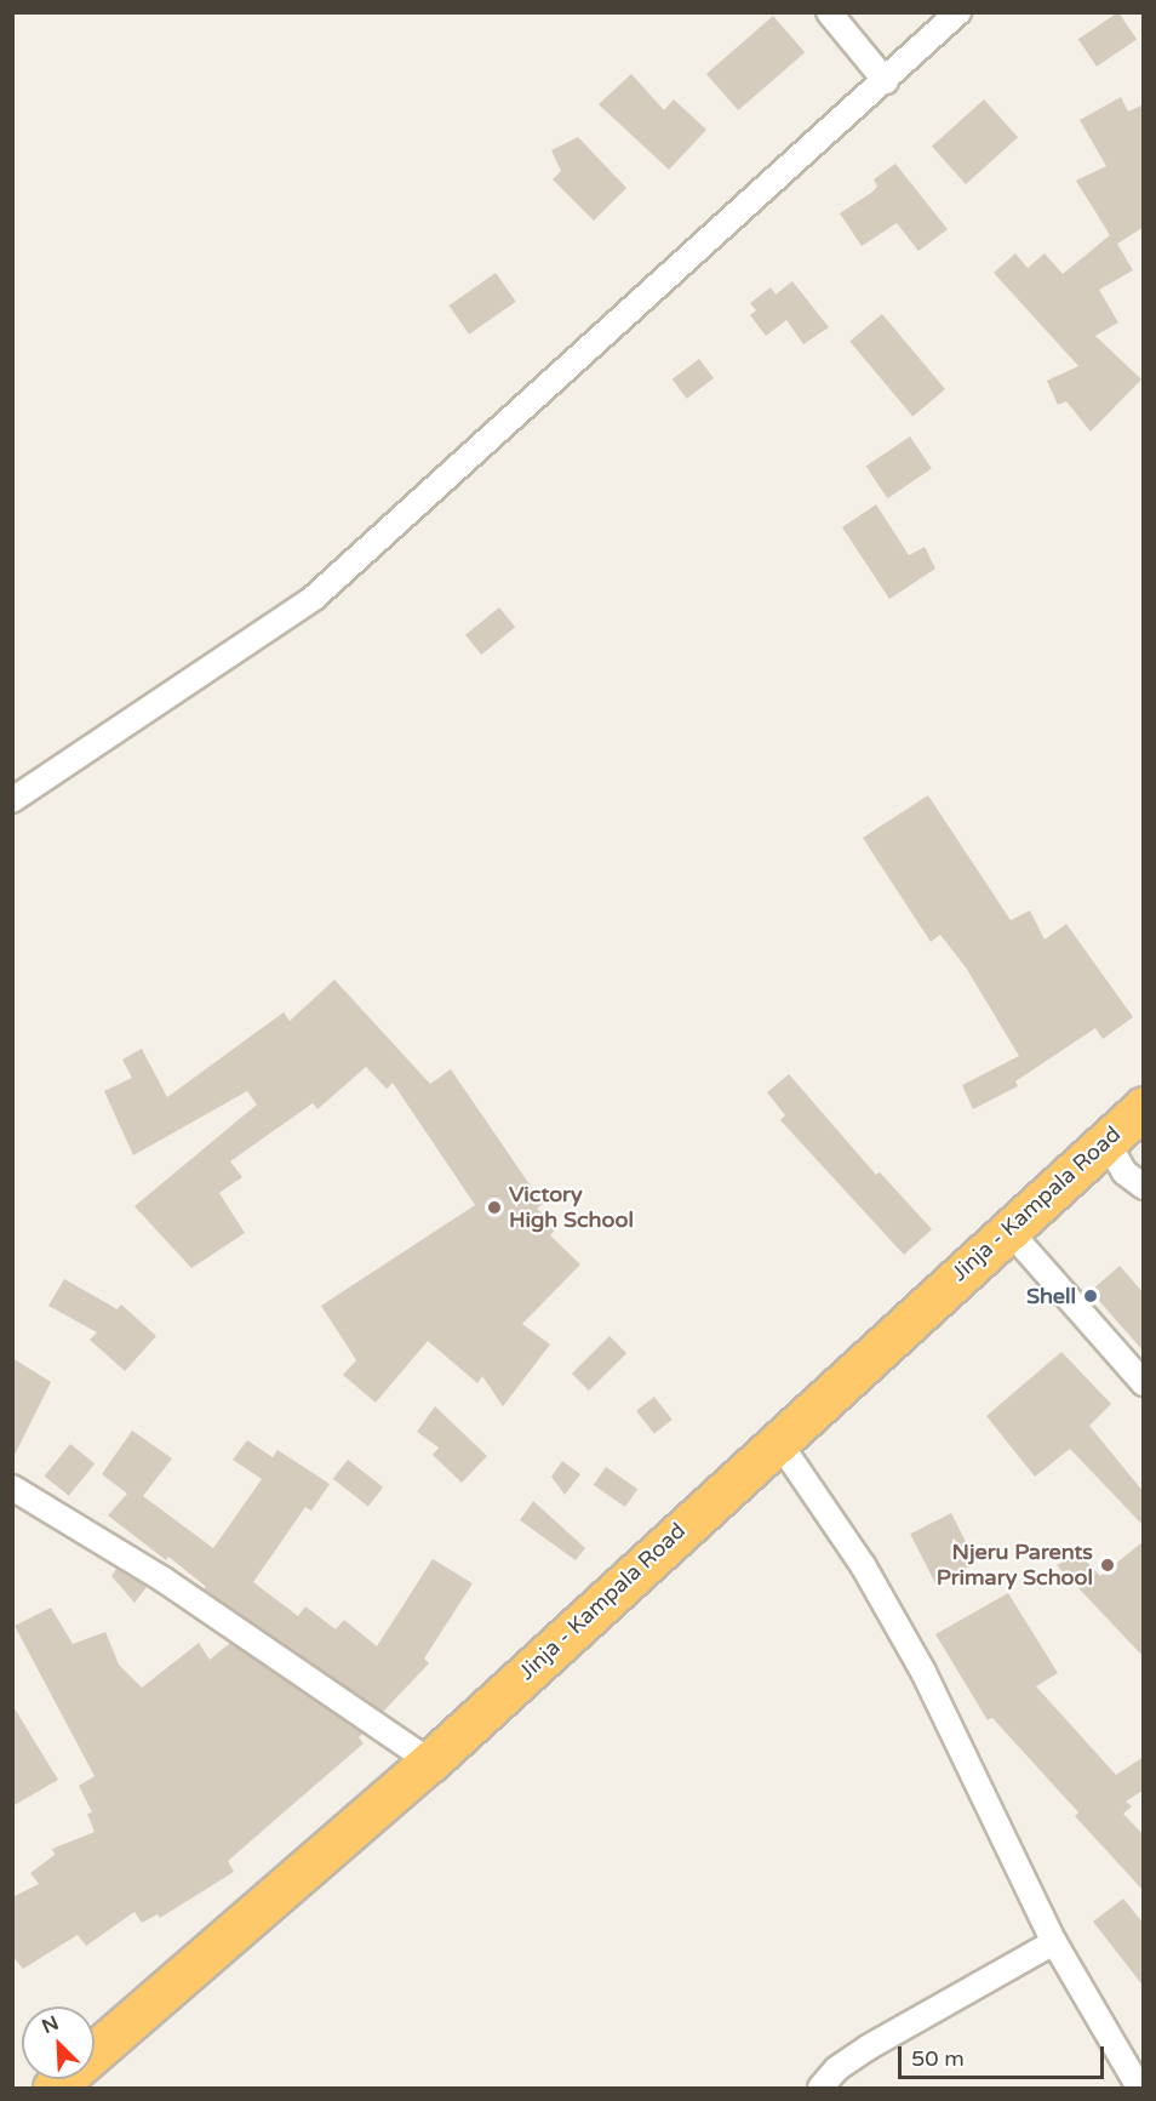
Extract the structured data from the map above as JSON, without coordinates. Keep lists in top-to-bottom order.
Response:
{
  "streets": {
    "highway": ["Jinja - Kampala Road"]
  },
  "places": ["Victory High School", "Shell", "Njeru Parents Primary School"],
  "scale_bar": "50 m",
  "north": "top left"
}
